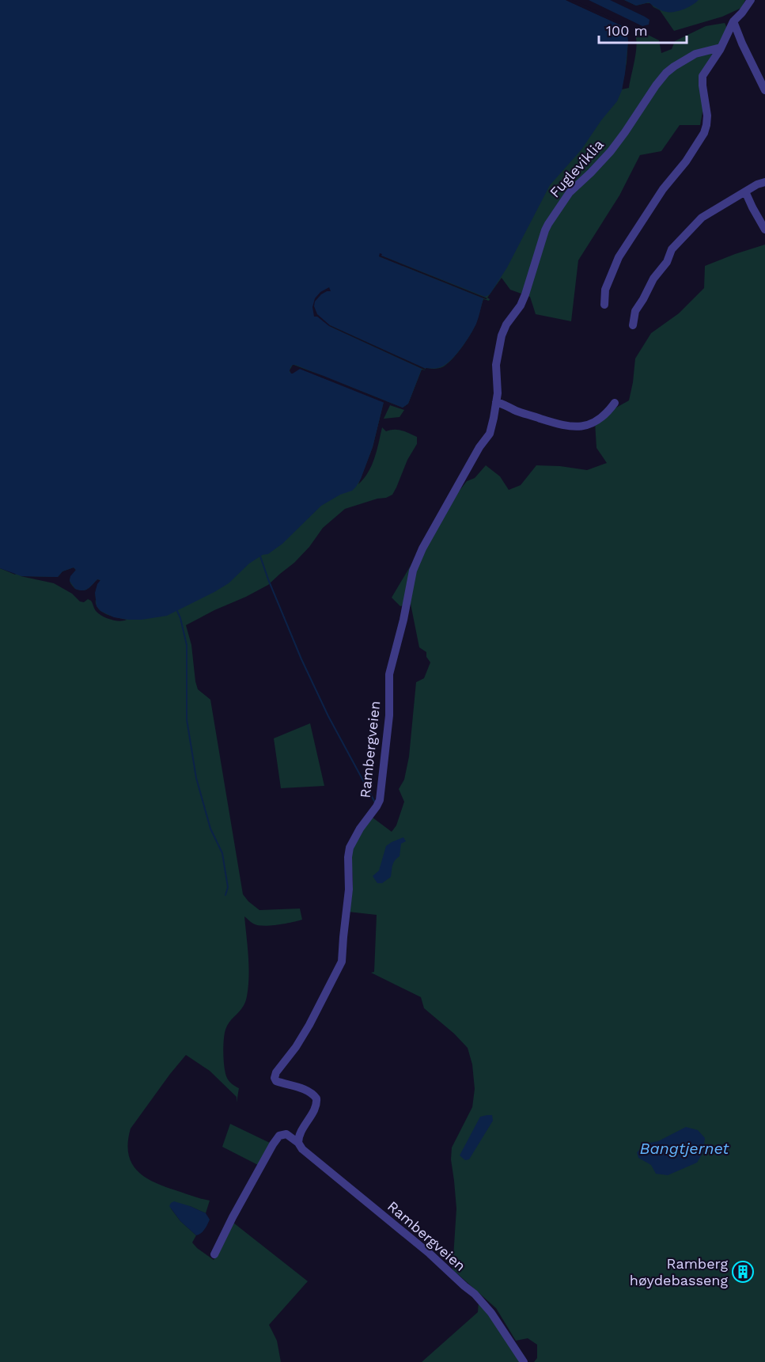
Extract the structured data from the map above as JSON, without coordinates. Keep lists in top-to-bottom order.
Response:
{
  "streets": {
    "street": ["Fugleviklia", "Rambergveien"]
  },
  "crossings": [
    ["Fugleviklia", "Rambergveien"]
  ],
  "water": ["Bangtjernet"],
  "places": {
    "building": ["Ramberg høydebasseng"]
  },
  "scale_bar": "100 m"
}
